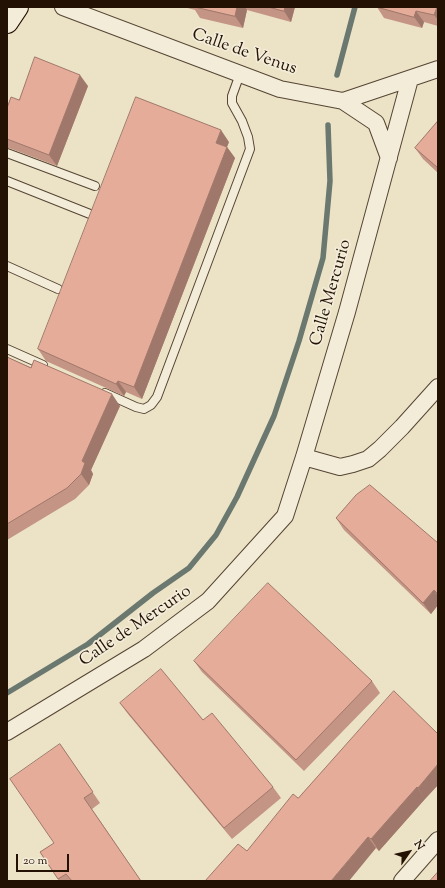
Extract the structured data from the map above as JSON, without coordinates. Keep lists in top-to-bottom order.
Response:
{
  "streets": {
    "street": ["Calle de Venus", "Calle Mercurio", "Calle de Mercurio"]
  },
  "crossings": [
    ["Calle de Venus", "Calle Mercurio"],
    ["Calle Mercurio", "Calle de Mercurio"]
  ],
  "scale_bar": "20 m",
  "north": "top right"
}
